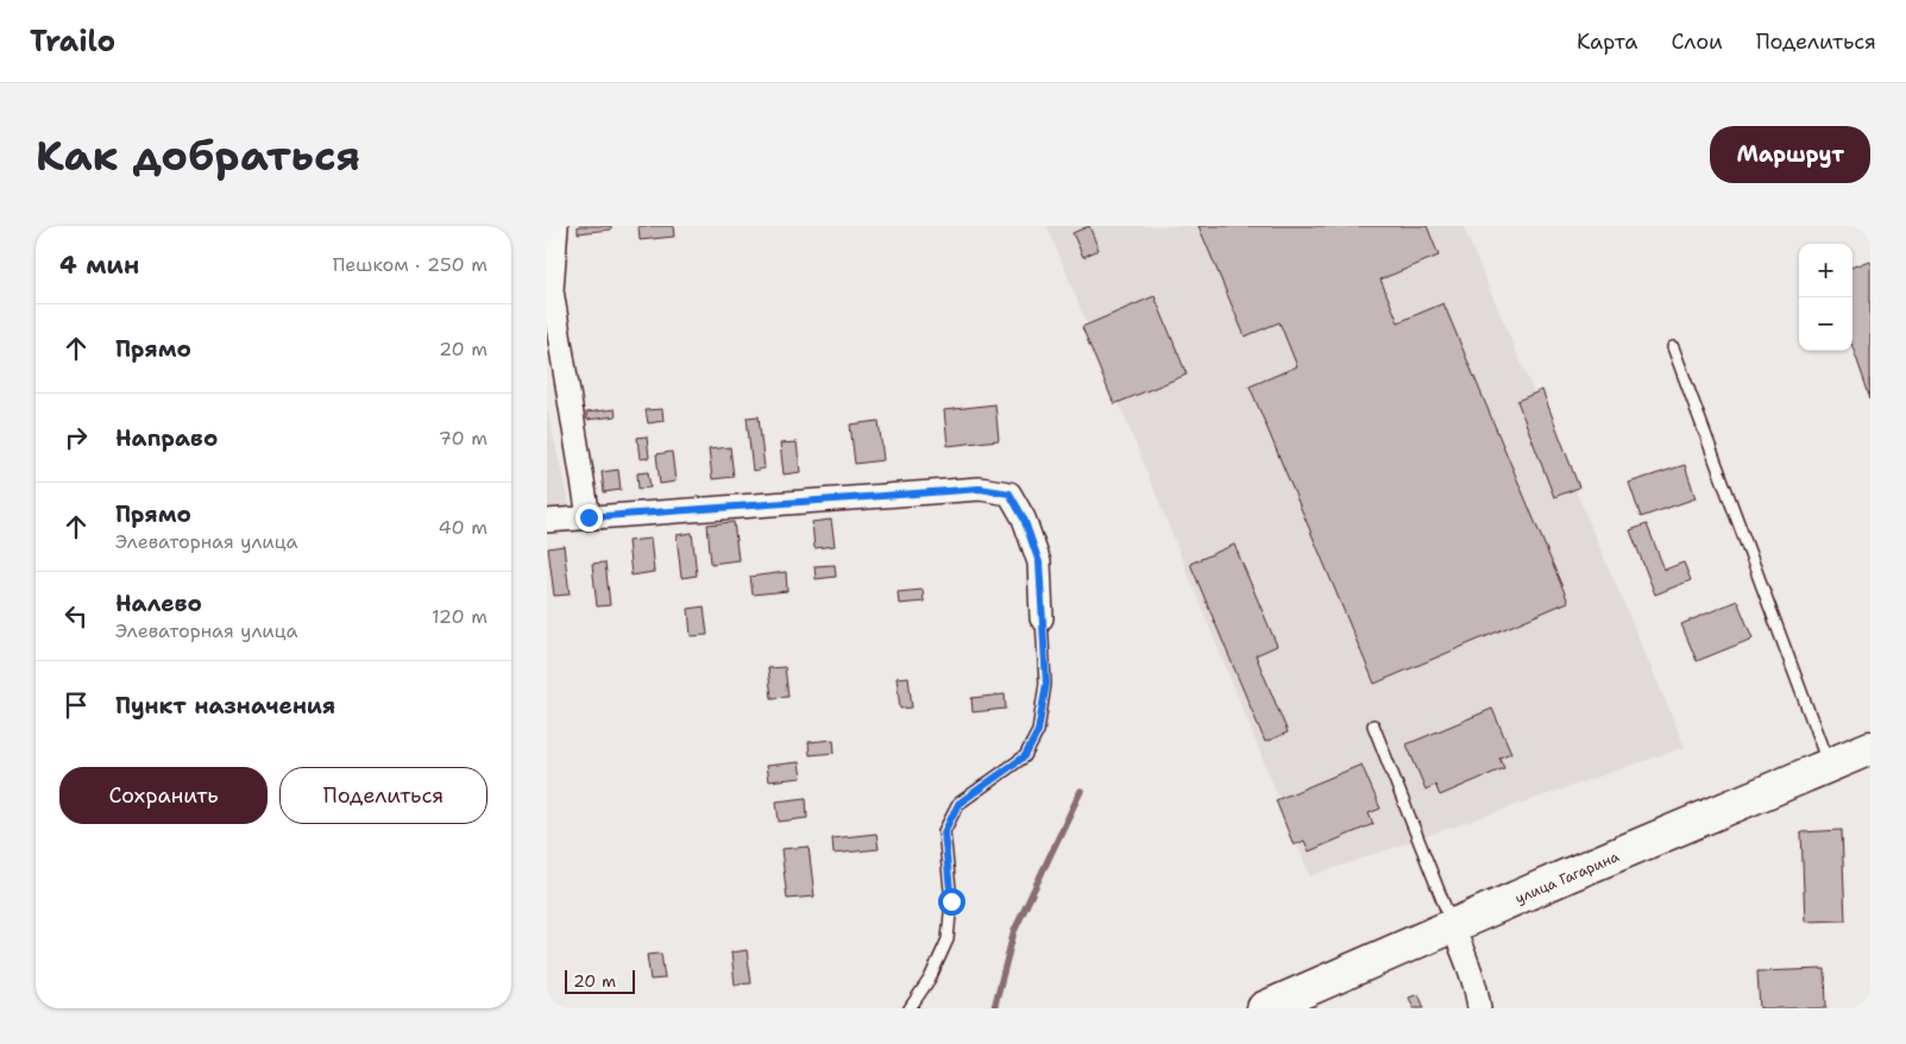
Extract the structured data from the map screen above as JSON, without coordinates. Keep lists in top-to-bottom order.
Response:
{
  "streets": {
    "main road": ["улица Гагарина"]
  },
  "scale_bar": "20 m",
  "page": {
    "header": "Trailo",
    "nav": ["Карта", "Слои", "Поделиться"],
    "buttons": [
      "Маршрут",
      ["Сохранить", "Поделиться"]
    ],
    "title": "Как добраться",
    "heading": ["4 мин", "Пешком · 250 m"],
    "map_buttons": ["+", "−"],
    "list": [
      ["Прямо", "20 m"],
      ["Направо", "70 m"],
      ["Прямо", "Элеваторная улица", "40 m"],
      ["Налево", "Элеваторная улица", "120 m"],
      "Пункт назначения"
    ],
    "scale": "20 m"
  }
}
